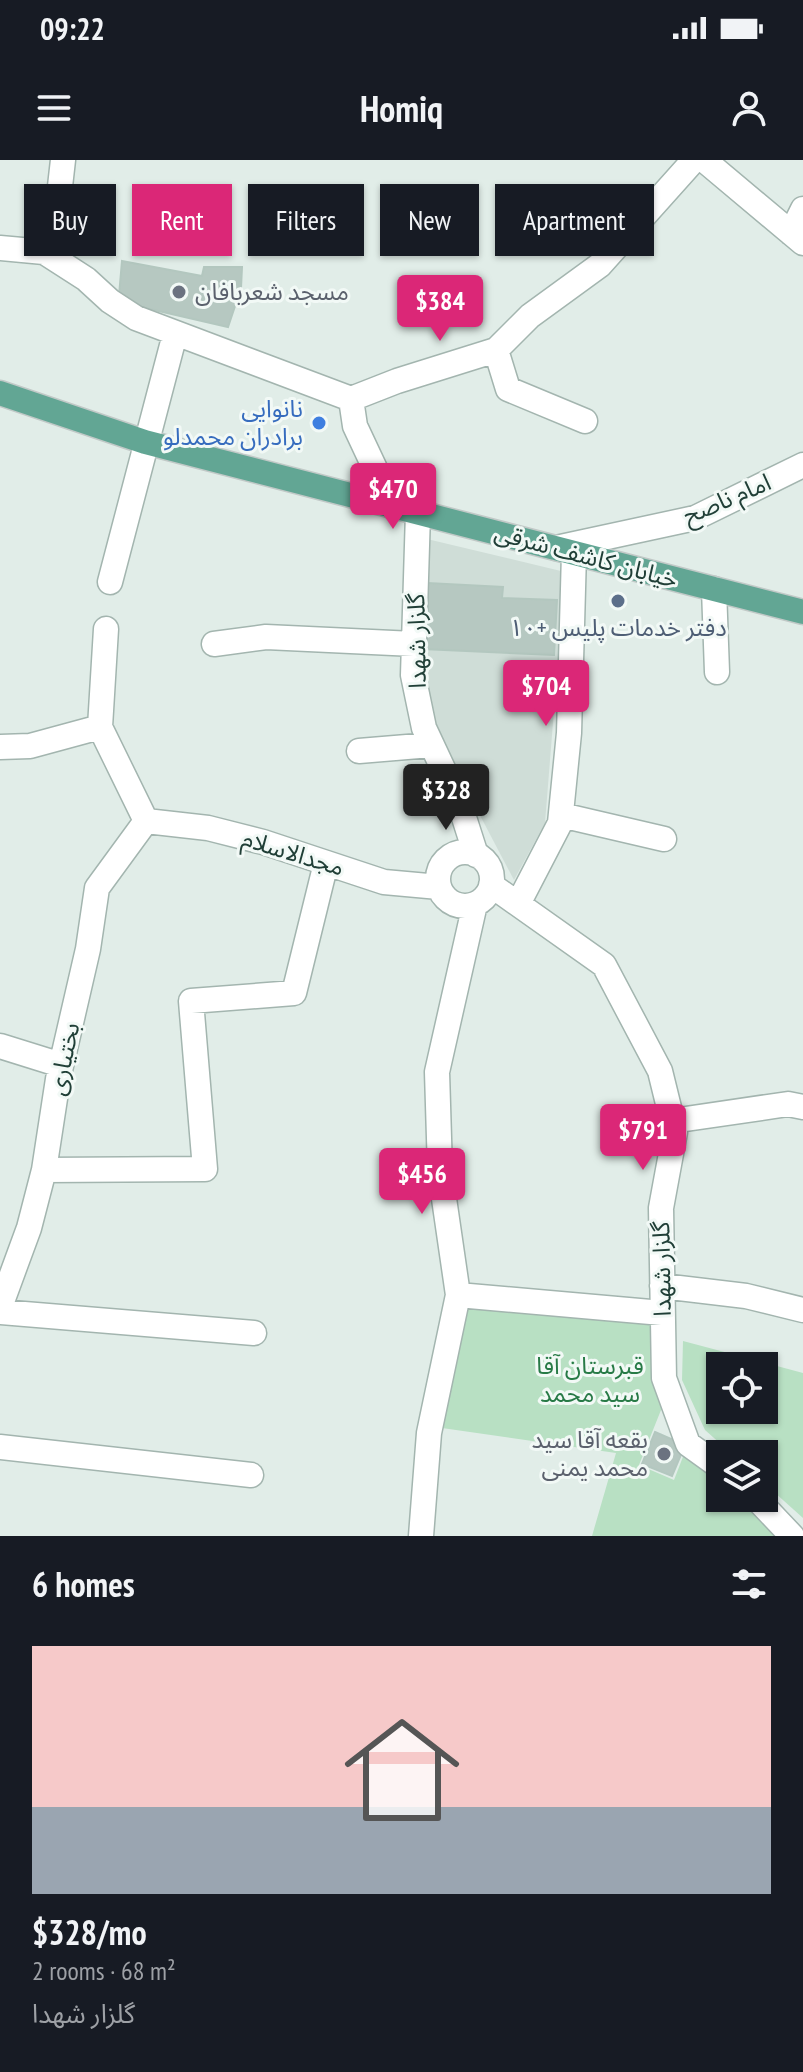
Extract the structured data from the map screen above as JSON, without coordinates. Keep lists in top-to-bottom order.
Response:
{
  "streets": {
    "main road": ["خیابان کاشف شرقی"],
    "street": [
      "امام ناصح",
      "گلزار شهدا",
      "مجدالاسلام",
      "بختیاری"
    ]
  },
  "crossings": [
    ["امام ناصح", "خیابان کاشف شرقی"],
    ["خیابان کاشف شرقی", "گلزار شهدا"],
    ["گلزار شهدا", "مجدالاسلام"],
    ["مجدالاسلام", "بختیاری"]
  ],
  "parks": ["قبرستان آقا سید محمد"],
  "places": [
    "مسجد شعربافان",
    "نانوایی برادران محمدلو",
    "دفتر خدمات پلیس +۱۰",
    "بقعه آقا سید محمد یمنی"
  ],
  "page": {
    "status": "09:22",
    "header": "Homiq",
    "chip": [
      "Buy",
      "Rent",
      "Filters",
      "New",
      "Apartment"
    ],
    "price": [
      "$384",
      "$470",
      "$704",
      "$328",
      "$791",
      "$456"
    ],
    "heading": "6 homes",
    "list": [
      {
        "name": "$328/mo",
        "note": "2 rooms · 68 m² · گلزار شهدا"
      }
    ]
  }
}
